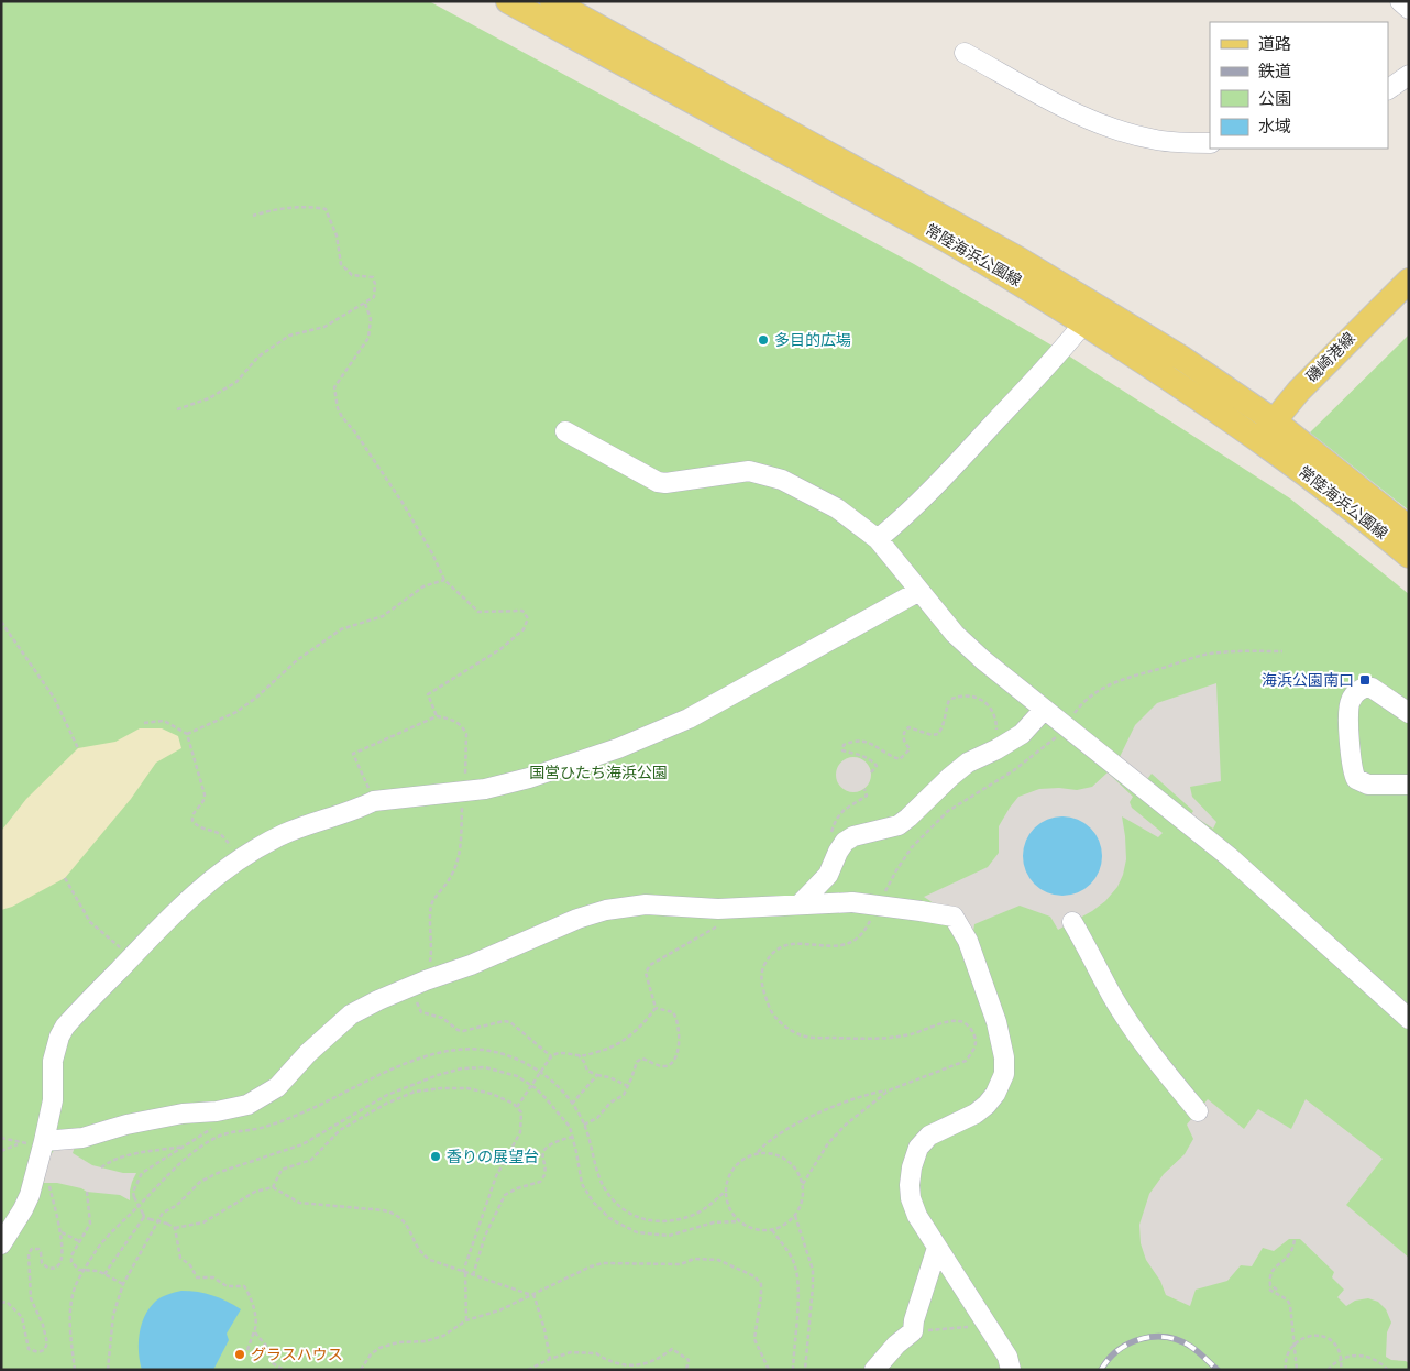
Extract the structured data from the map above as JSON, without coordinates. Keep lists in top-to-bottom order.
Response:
{
  "streets": {
    "main road": ["常陸海浜公園線", "磯崎港線"]
  },
  "crossings": [
    ["常陸海浜公園線", "磯崎港線"]
  ],
  "parks": ["国営ひたち海浜公園"],
  "places": {
    "other": ["多目的広場", "香りの展望台", "グラスハウス"],
    "transit": ["海浜公園南口"]
  },
  "legend": [
    "道路",
    "鉄道",
    "公園",
    "水域"
  ]
}
